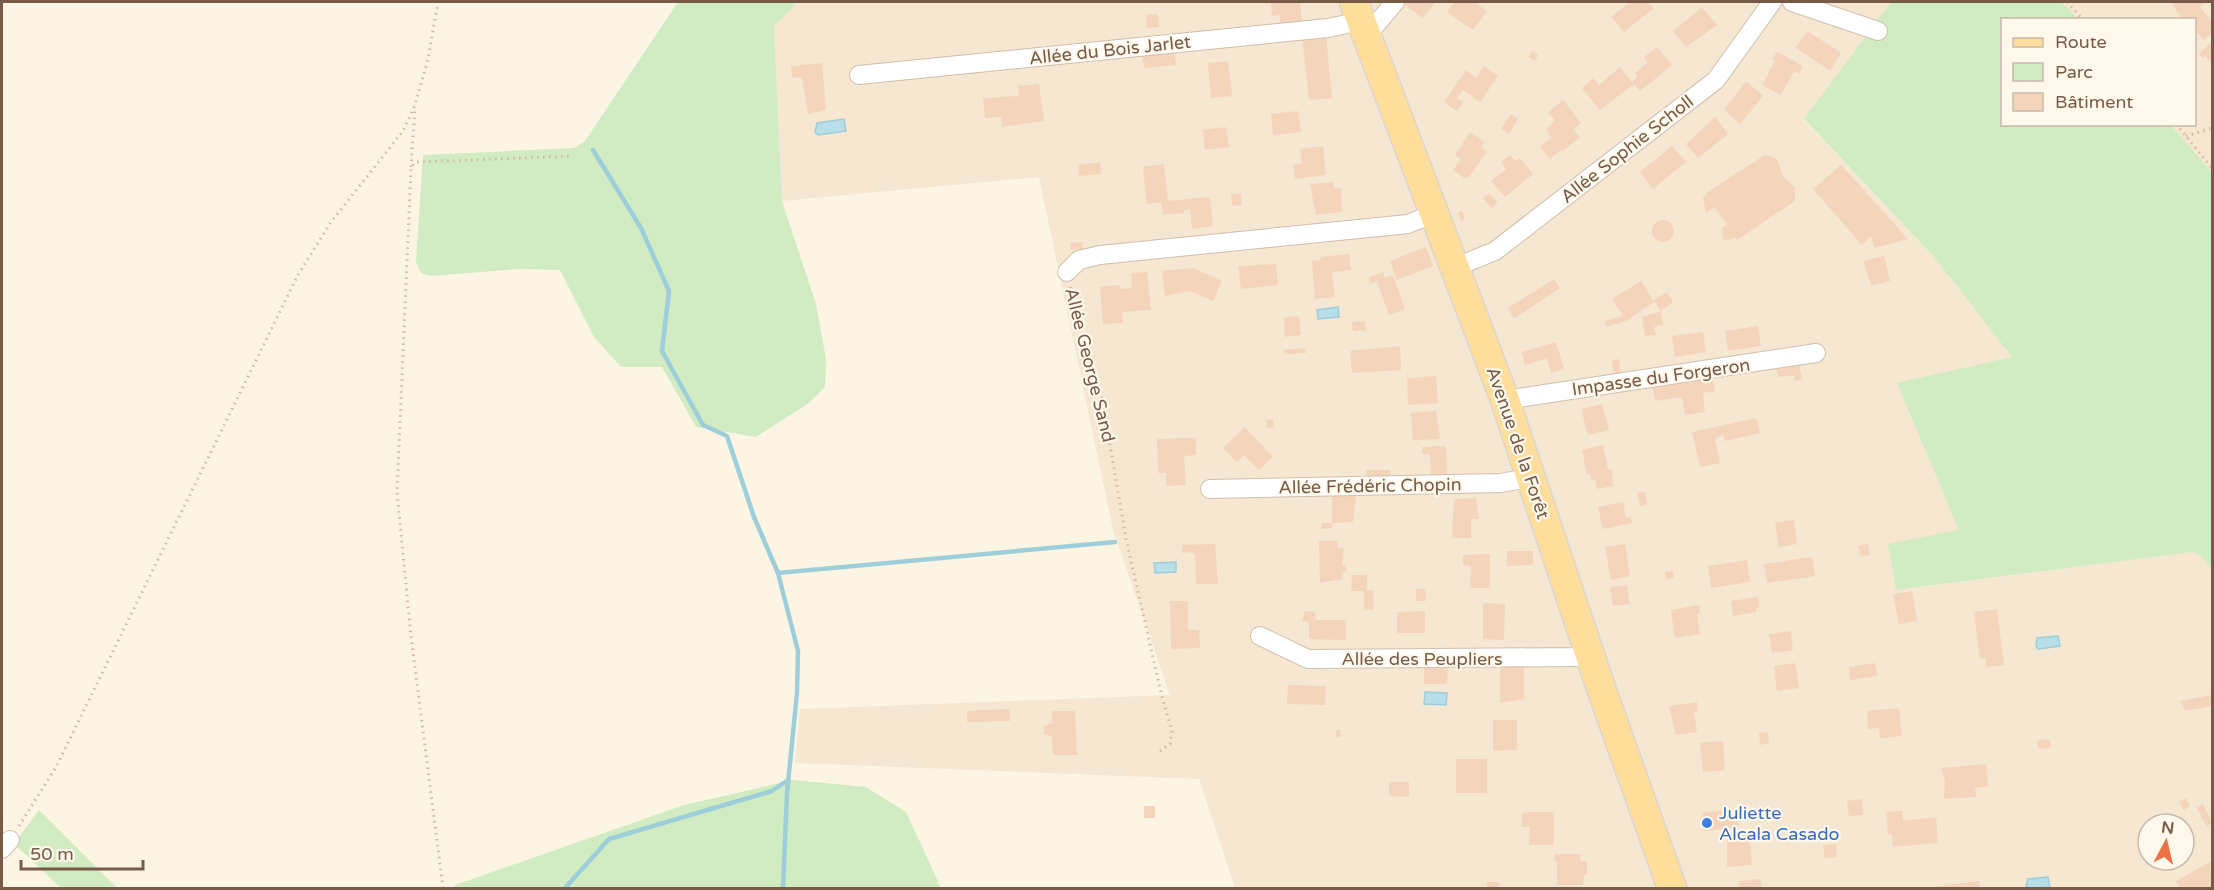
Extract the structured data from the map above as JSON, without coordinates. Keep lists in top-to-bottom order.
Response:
{
  "streets": {
    "main road": ["Avenue de la Forêt"],
    "street": [
      "Allée du Bois Jarlet",
      "Allée Sophie Scholl",
      "Allée George Sand",
      "Impasse du Forgeron",
      "Allée Frédéric Chopin",
      "Allée des Peupliers"
    ]
  },
  "crossings": [
    ["Allée du Bois Jarlet", "Avenue de la Forêt"],
    ["Allée Sophie Scholl", "Avenue de la Forêt"],
    ["Allée George Sand", "Avenue de la Forêt"],
    ["Impasse du Forgeron", "Avenue de la Forêt"],
    ["Avenue de la Forêt", "Allée Frédéric Chopin"],
    ["Avenue de la Forêt", "Allée des Peupliers"]
  ],
  "places": ["Juliette Alcala Casado"],
  "legend": ["Route", "Parc", "Bâtiment"],
  "scale_bar": "50 m",
  "north": "top"
}
